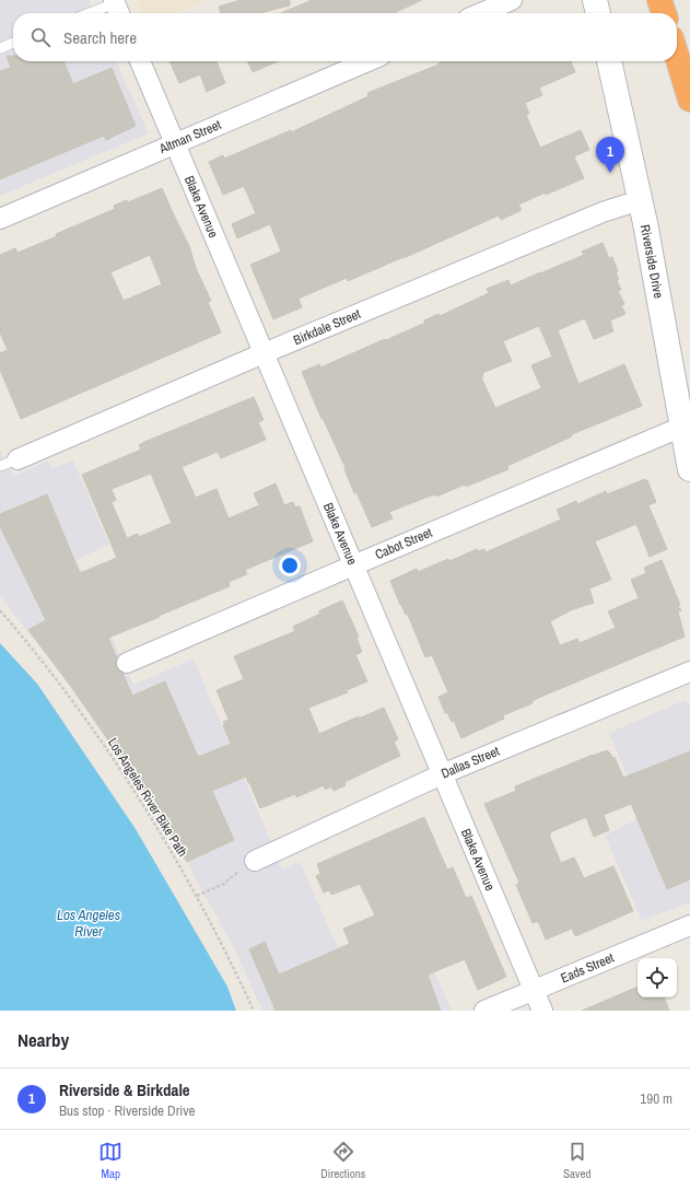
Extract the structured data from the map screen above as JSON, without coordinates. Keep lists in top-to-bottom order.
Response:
{
  "streets": {
    "main road": ["Riverside Drive"],
    "street": [
      "Altman Street",
      "Blake Avenue",
      "Birkdale Street",
      "Cabot Street",
      "Dallas Street",
      "Eads Street"
    ],
    "path": ["Los Angeles River Bike Path"]
  },
  "crossings": [
    ["Altman Street", "Blake Avenue"],
    ["Blake Avenue", "Birkdale Street"],
    ["Blake Avenue", "Cabot Street"],
    ["Blake Avenue", "Dallas Street"],
    ["Blake Avenue", "Eads Street"],
    ["Riverside Drive", "Birkdale Street"],
    ["Riverside Drive", "Cabot Street"]
  ],
  "water": ["Los Angeles River"],
  "page": {
    "search": "Search here",
    "pins": "1",
    "heading": "Nearby",
    "list": [
      {
        "mark": "1",
        "name": "Riverside & Birkdale",
        "note": "Bus stop · Riverside Drive",
        "value": "190 m"
      }
    ],
    "nav": ["Map", "Directions", "Saved"]
  }
}
